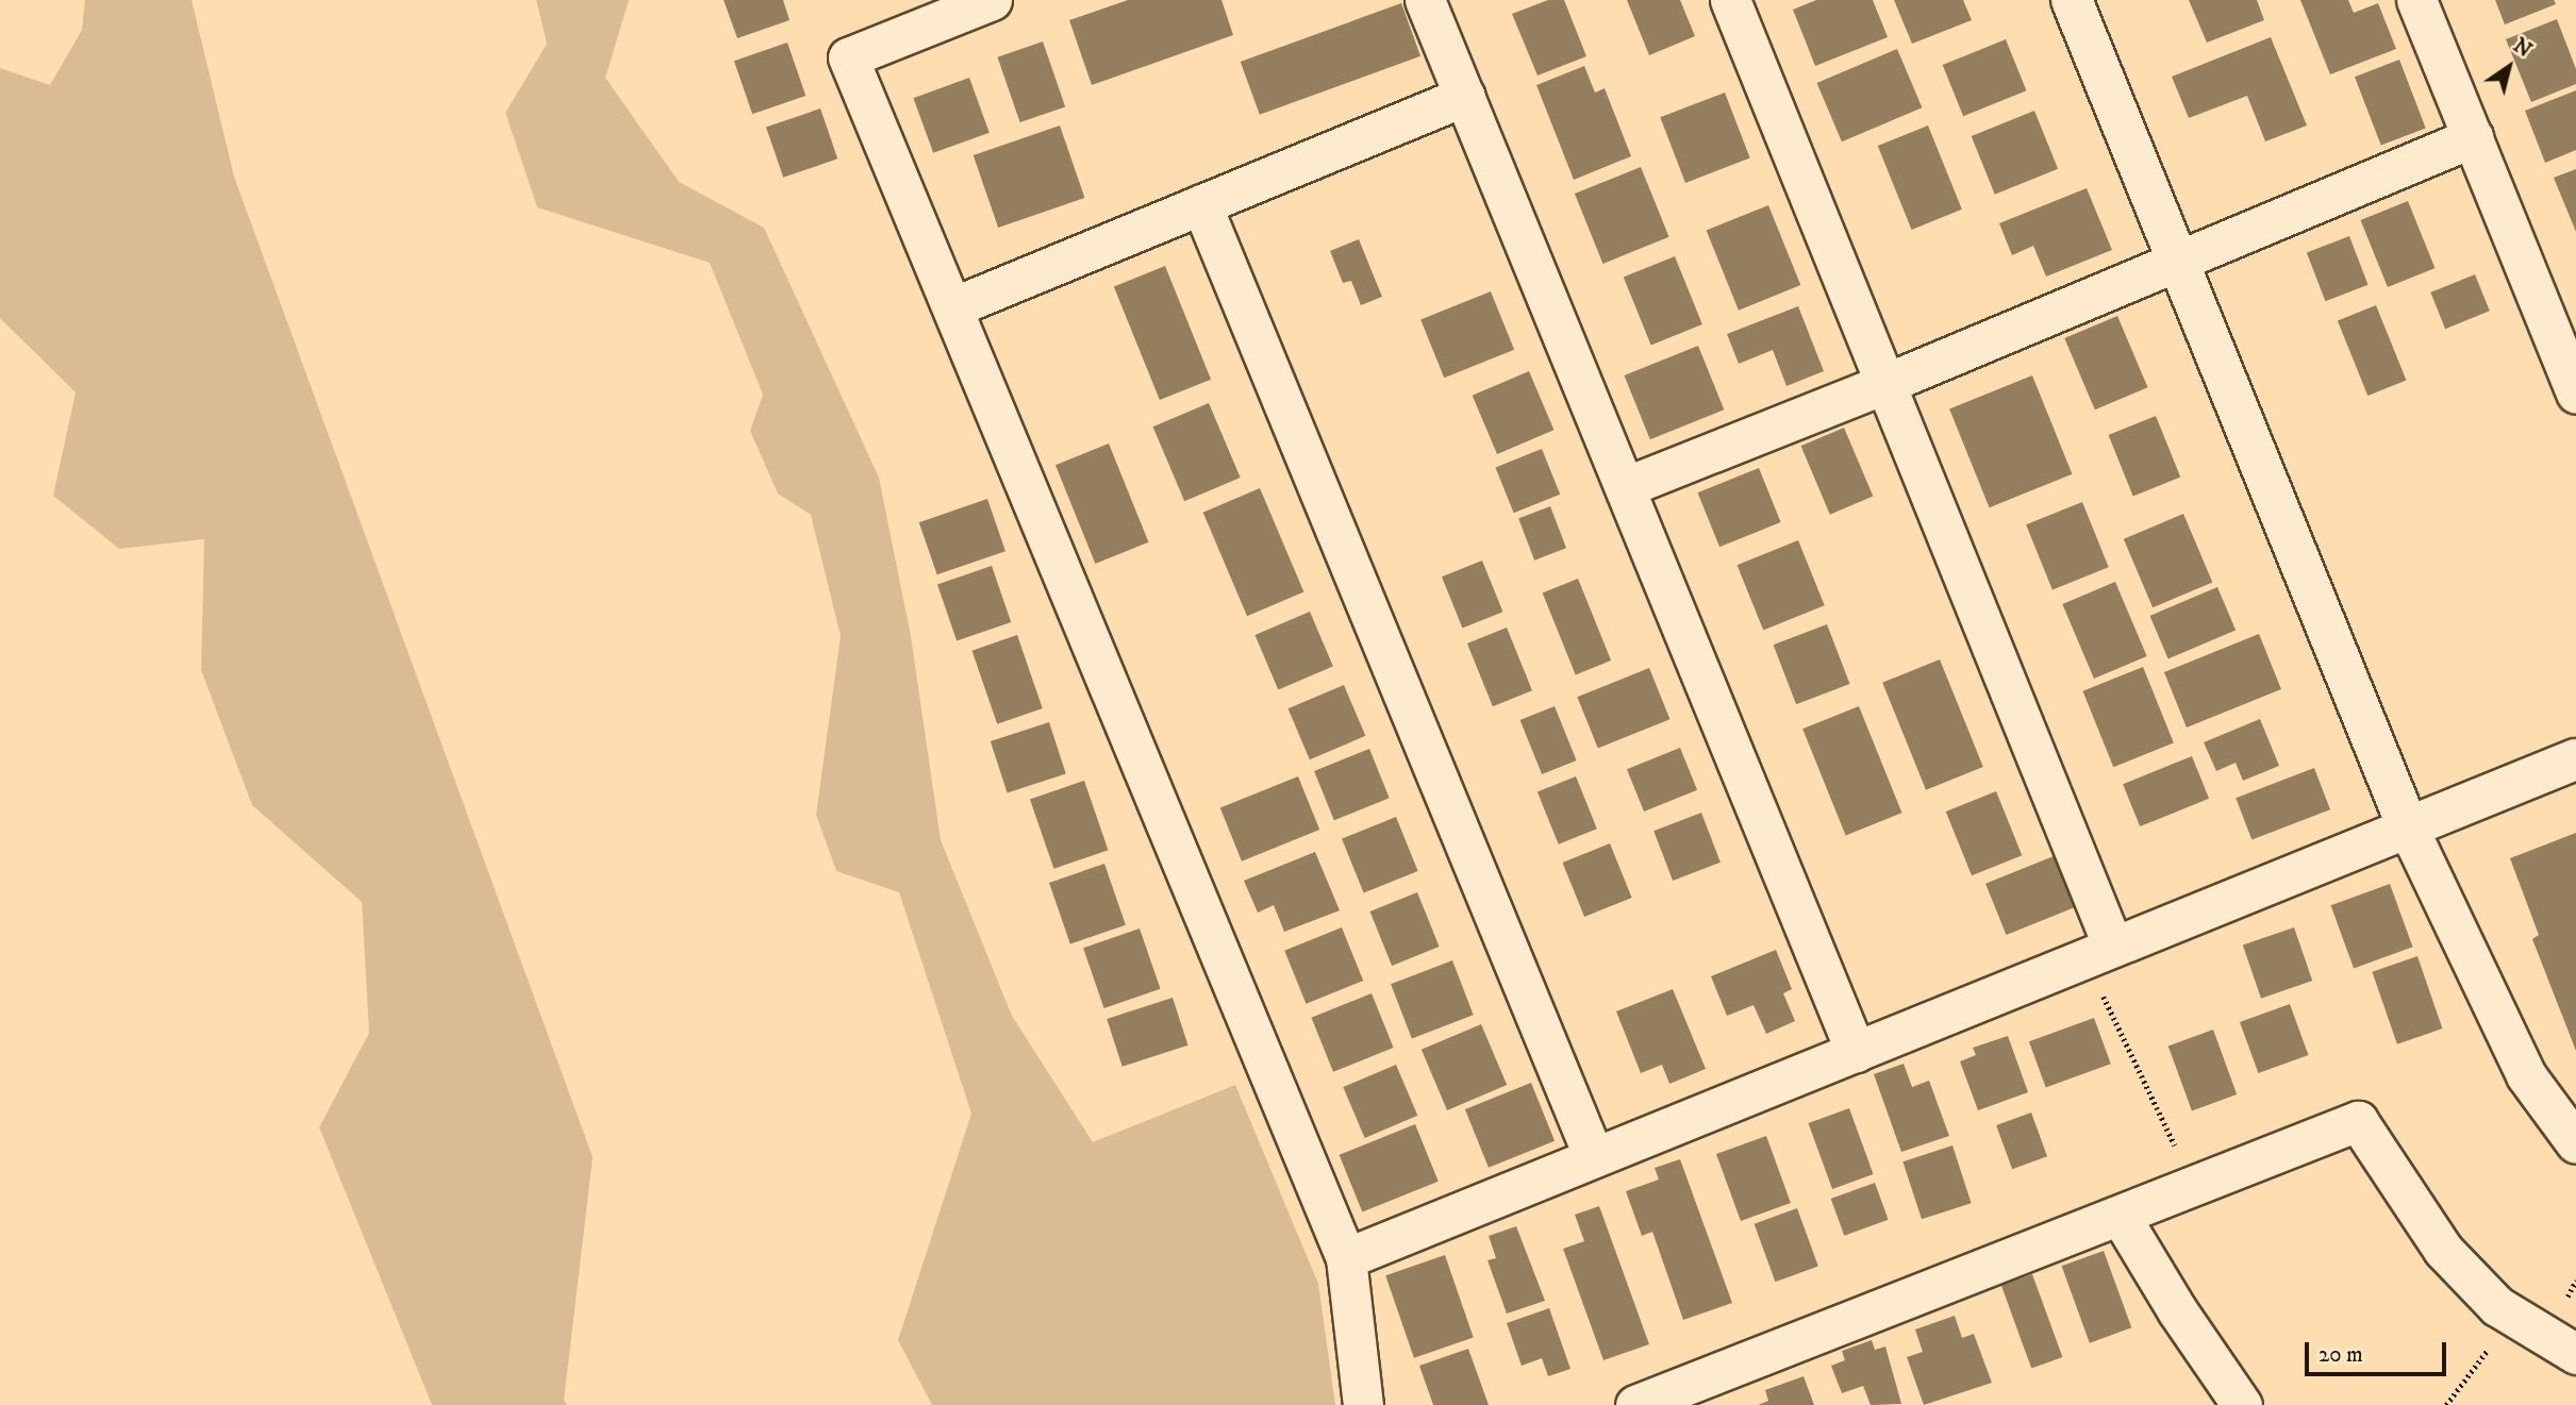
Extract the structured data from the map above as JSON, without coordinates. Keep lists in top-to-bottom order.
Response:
{
  "scale_bar": "20 m",
  "north": "top right"
}
